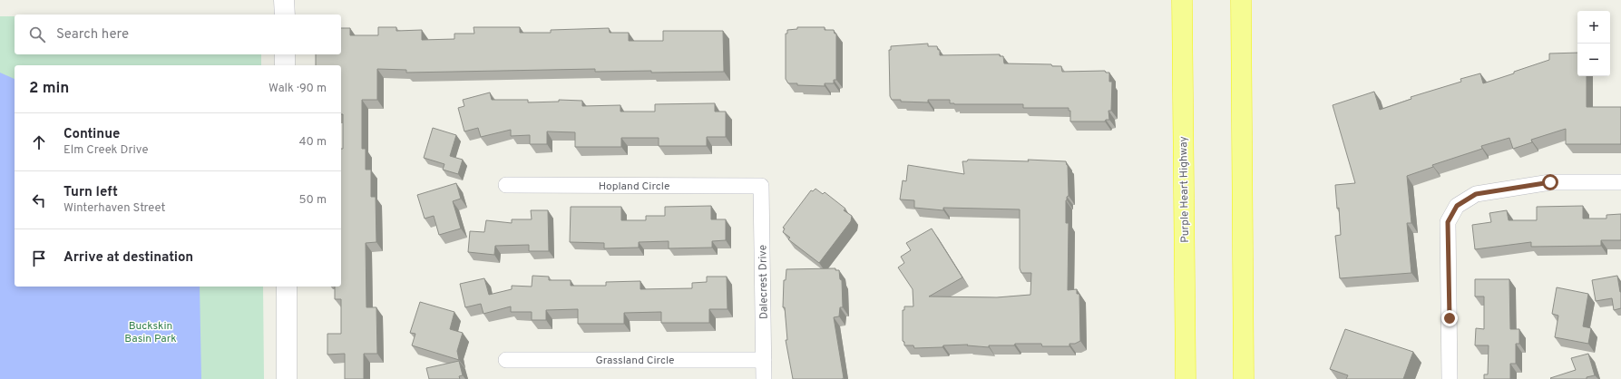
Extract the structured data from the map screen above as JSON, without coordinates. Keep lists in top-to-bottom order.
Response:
{
  "streets": {
    "highway": ["Purple Heart Highway"],
    "street": ["Hopland Circle", "Dalecrest Drive", "Grassland Circle"]
  },
  "crossings": [
    ["Hopland Circle", "Dalecrest Drive"],
    ["Dalecrest Drive", "Grassland Circle"]
  ],
  "parks": ["Buckskin Basin Park"],
  "page": {
    "map_buttons": ["+", "−"],
    "search": "Search here",
    "heading": ["2 min", "Walk · 90 m"],
    "list": [
      ["Continue", "Elm Creek Drive", "40 m"],
      ["Turn left", "Winterhaven Street", "50 m"],
      "Arrive at destination"
    ]
  }
}
